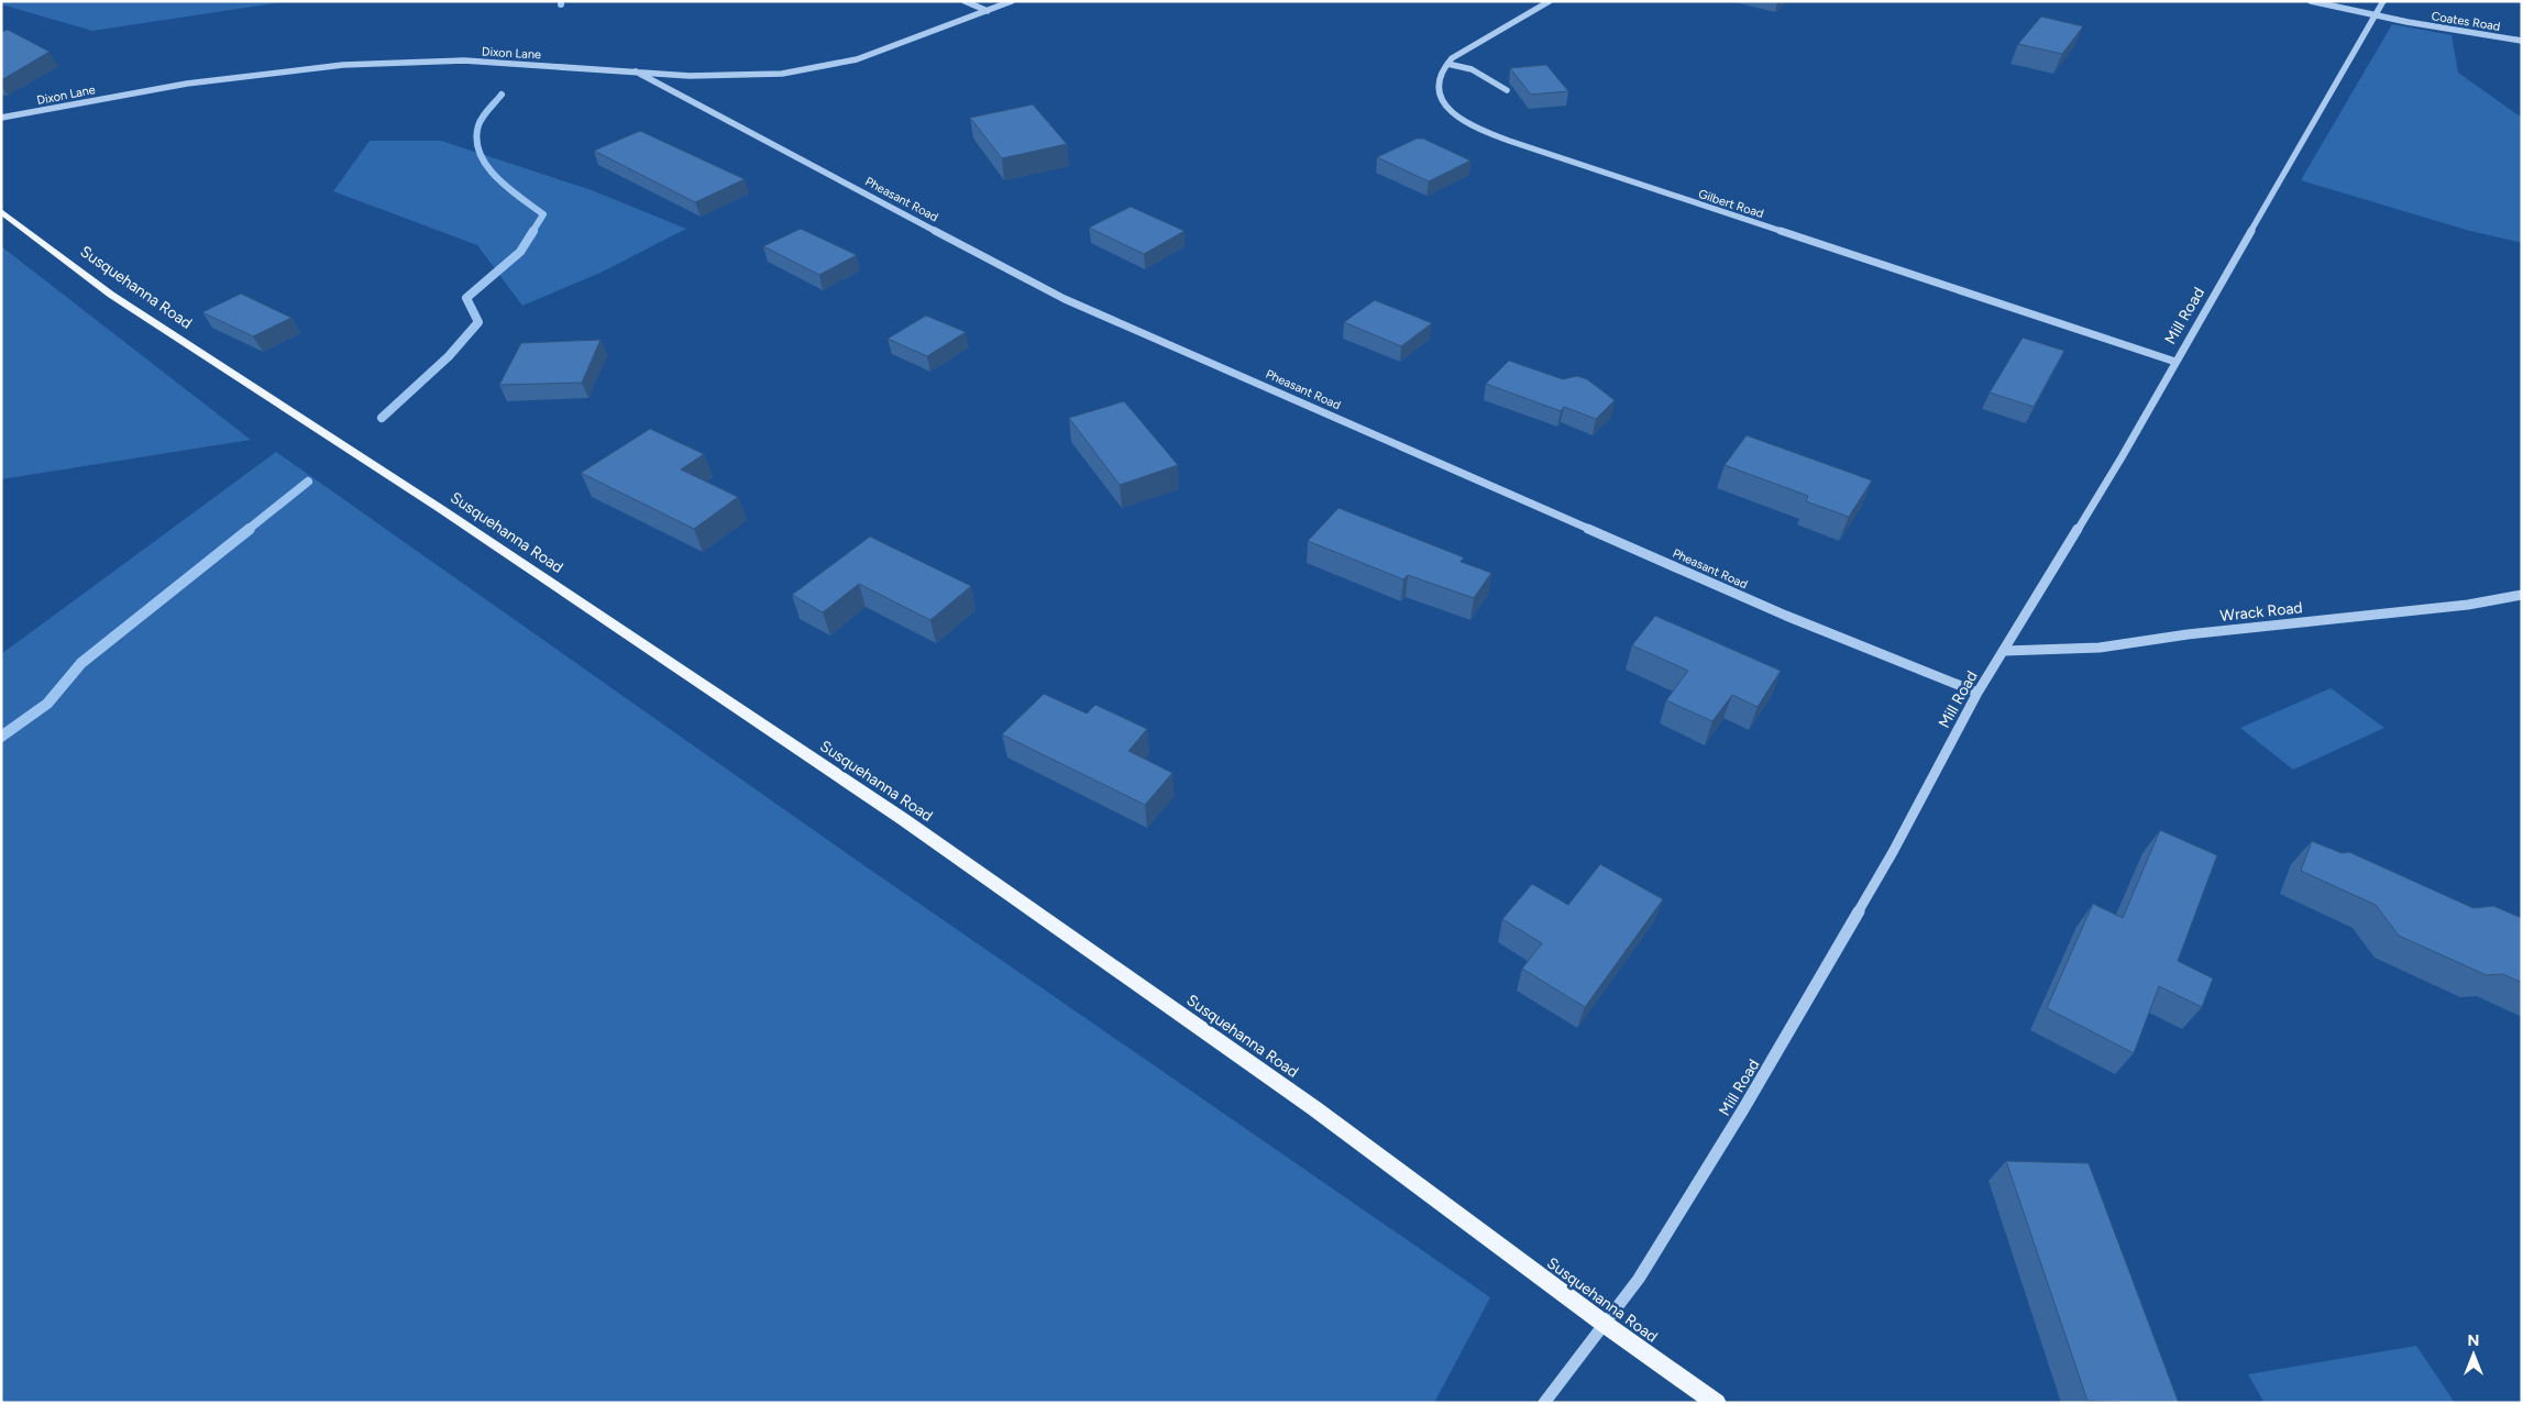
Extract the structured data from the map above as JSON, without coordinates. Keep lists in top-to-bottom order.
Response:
{
  "streets": {
    "main road": ["Susquehanna Road"],
    "street": [
      "Coates Road",
      "Dixon Lane",
      "Pheasant Road",
      "Gilbert Road",
      "Mill Road",
      "Wrack Road"
    ]
  },
  "crossings": [
    ["Coates Road", "Mill Road"],
    ["Dixon Lane", "Pheasant Road"],
    ["Pheasant Road", "Mill Road"],
    ["Gilbert Road", "Mill Road"],
    ["Susquehanna Road", "Mill Road"],
    ["Mill Road", "Wrack Road"]
  ],
  "north": "top"
}
